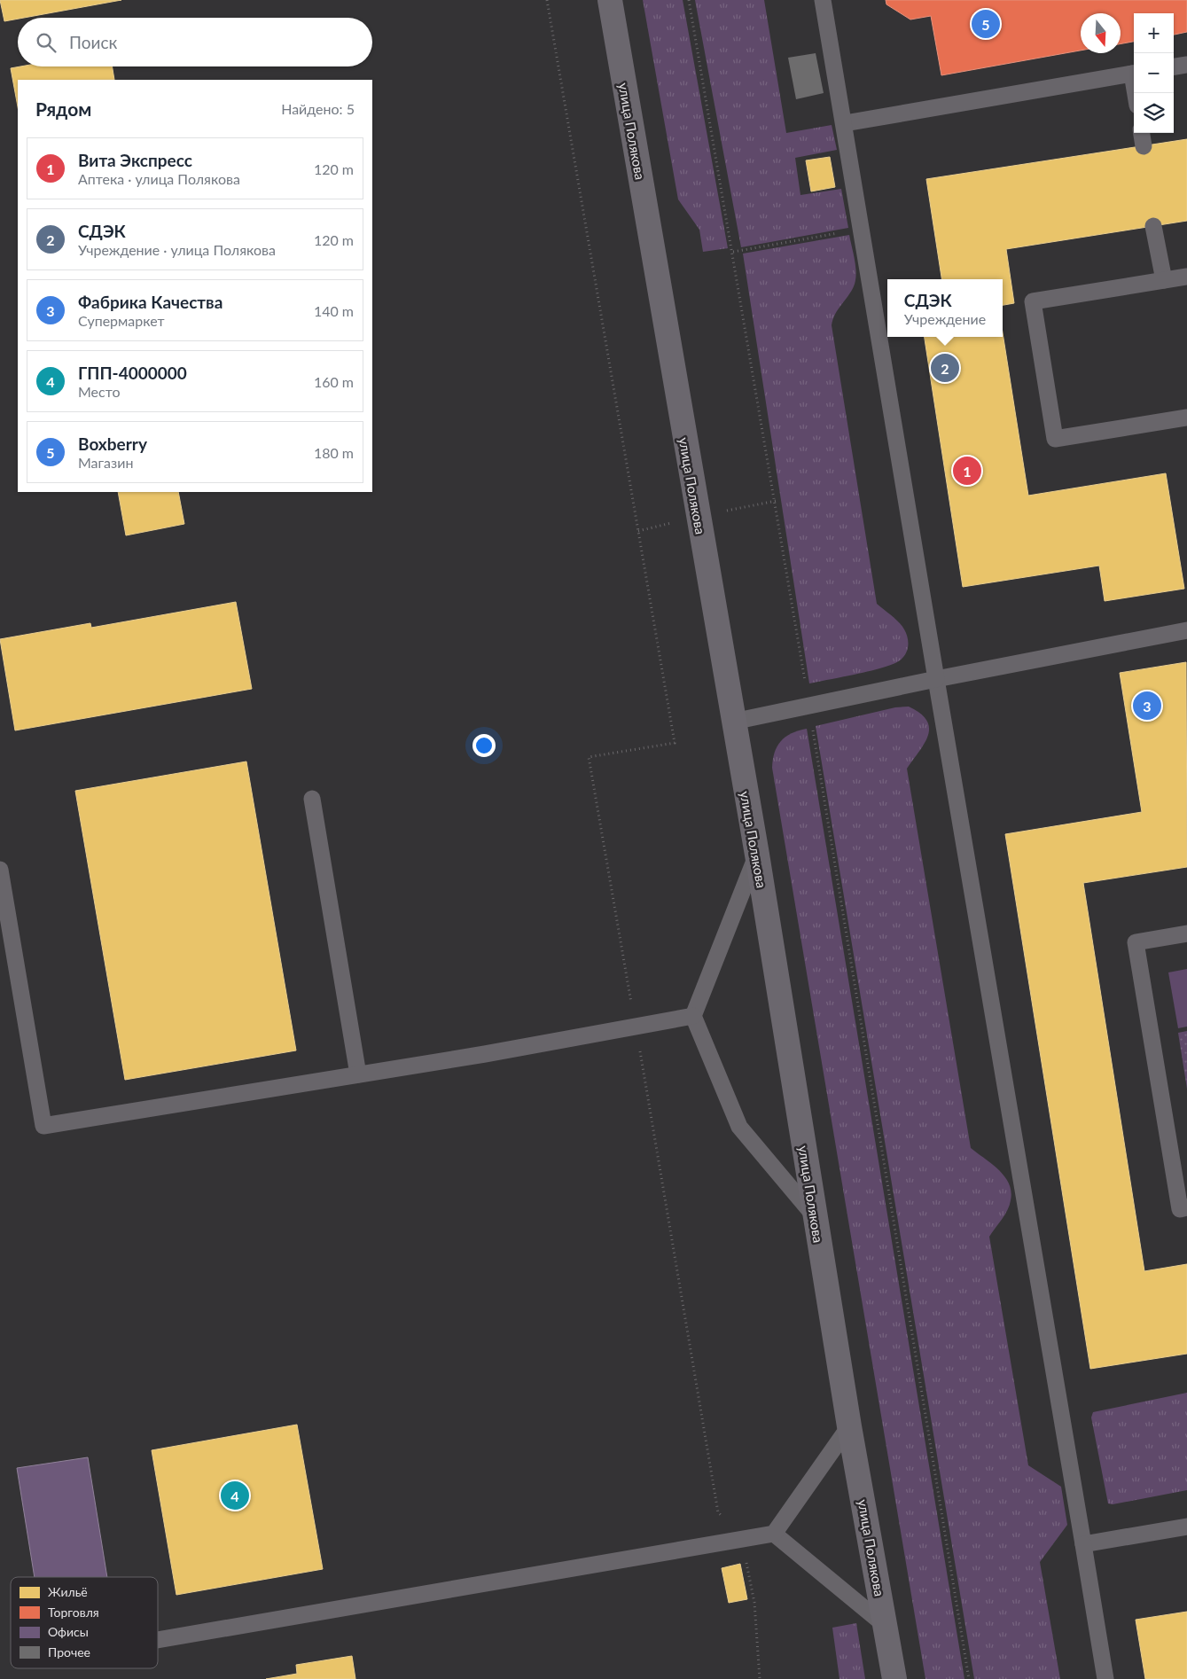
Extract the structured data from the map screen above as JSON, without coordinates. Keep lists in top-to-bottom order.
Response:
{
  "streets": {
    "main road": ["улица Полякова"]
  },
  "legend": [
    "Жильё",
    "Торговля",
    "Офисы",
    "Прочее"
  ],
  "north": "bottom",
  "page": {
    "pins": [
      "5",
      "2",
      "1",
      "3",
      "4"
    ],
    "map_buttons": ["+", "−"],
    "search": "Поиск",
    "heading": ["Рядом", "Найдено: 5"],
    "list": [
      {
        "mark": "1",
        "name": "Вита Экспресс",
        "note": "Аптека · улица Полякова",
        "value": "120 m"
      },
      {
        "mark": "2",
        "name": "СДЭК",
        "note": "Учреждение · улица Полякова",
        "value": "120 m"
      },
      {
        "mark": "3",
        "name": "Фабрика Качества",
        "note": "Супермаркет",
        "value": "140 m"
      },
      {
        "mark": "4",
        "name": "ГПП-4000000",
        "note": "Место",
        "value": "160 m"
      },
      {
        "mark": "5",
        "name": "Boxberry",
        "note": "Магазин",
        "value": "180 m"
      }
    ],
    "popup": ["СДЭК", "Учреждение"]
  }
}
